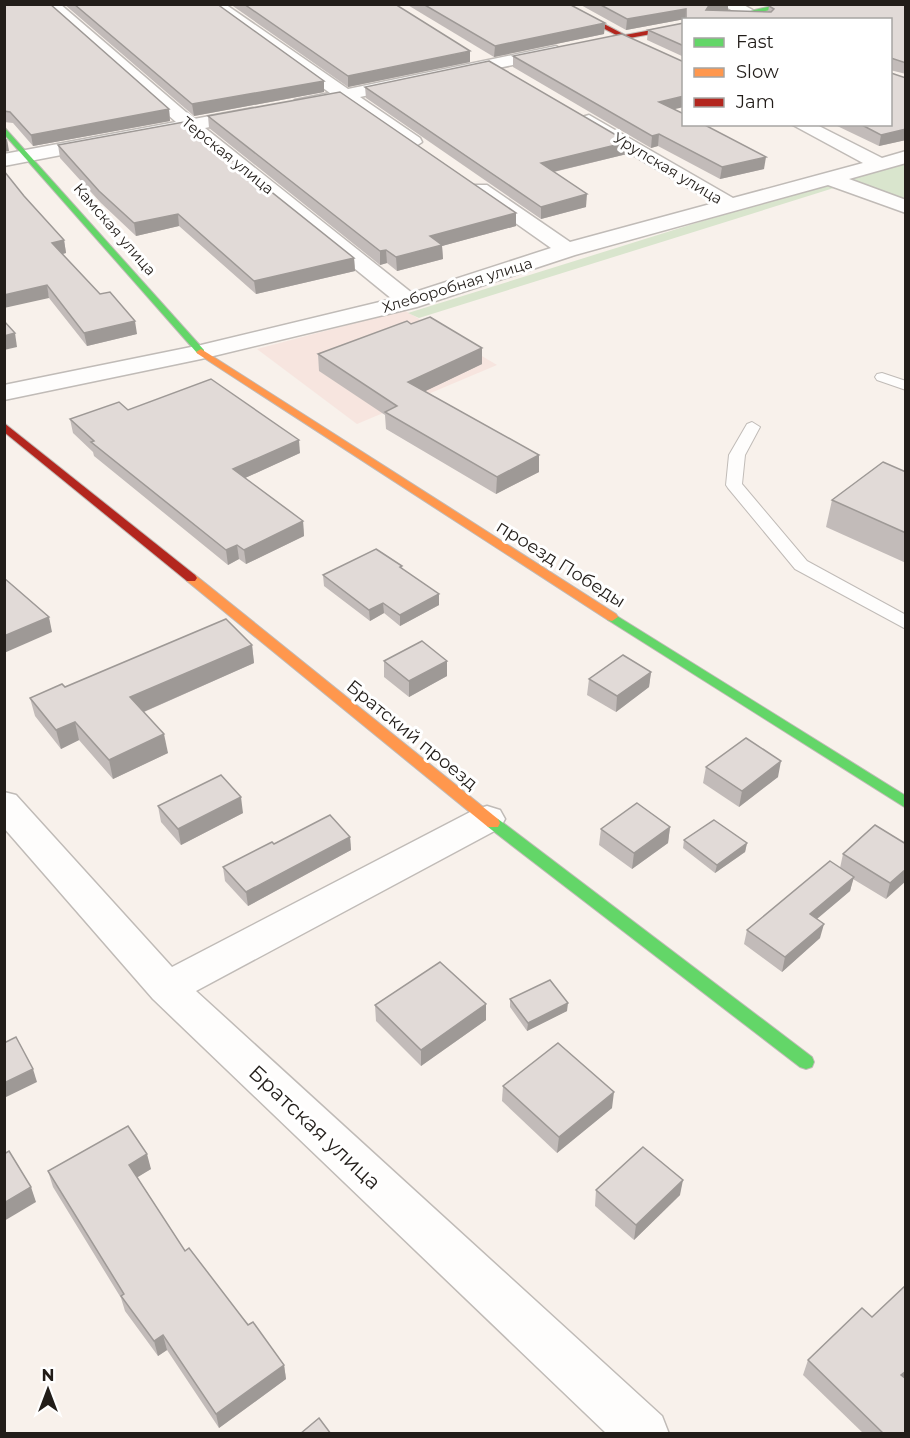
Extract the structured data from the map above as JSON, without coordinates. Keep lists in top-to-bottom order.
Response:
{
  "streets": {
    "street": [
      "Терская улица",
      "Урупская улица",
      "Камская улица",
      "Хлеборобная улица",
      "проезд Победы",
      "Братский проезд",
      "Братская улица"
    ]
  },
  "crossings": [
    ["Терская улица", "Хлеборобная улица"],
    ["Урупская улица", "Хлеборобная улица"],
    ["Камская улица", "Хлеборобная улица"],
    ["Камская улица", "проезд Победы"],
    ["Хлеборобная улица", "проезд Победы"]
  ],
  "legend": ["Fast", "Slow", "Jam"],
  "north": "top"
}
